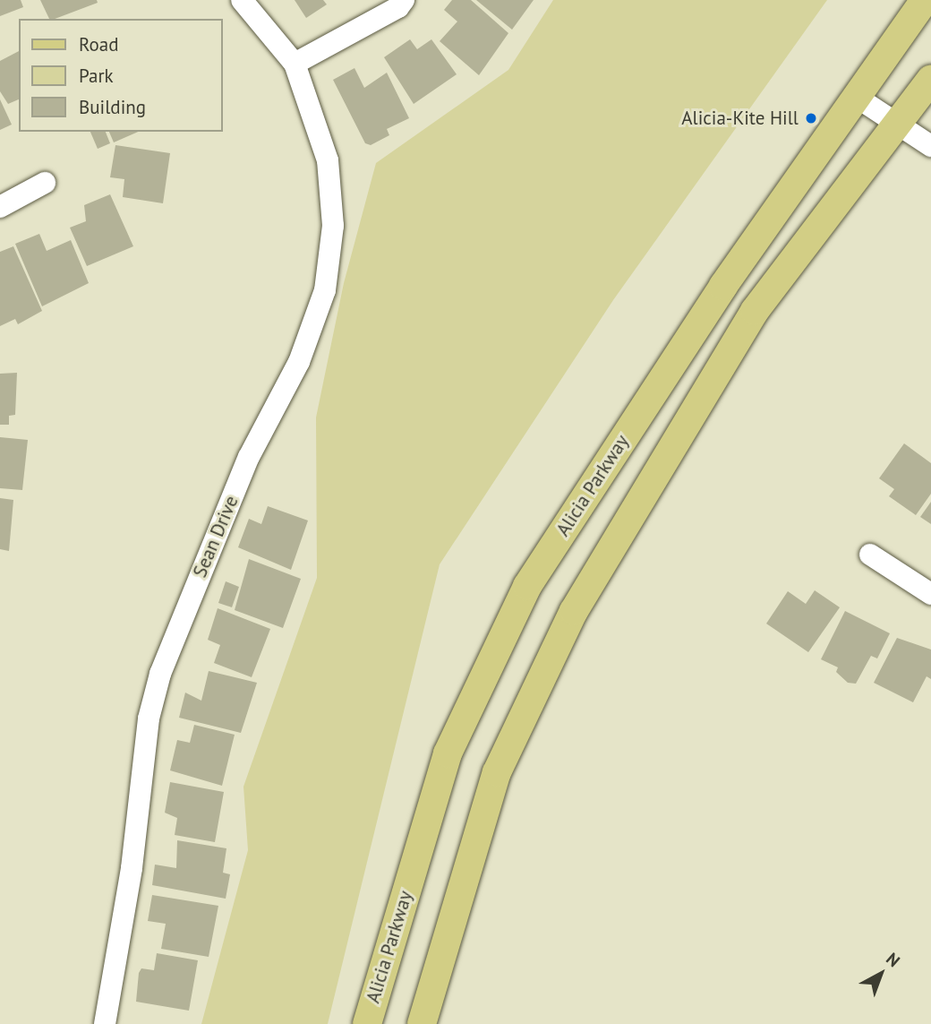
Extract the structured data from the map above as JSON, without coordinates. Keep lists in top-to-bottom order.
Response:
{
  "streets": {
    "main road": ["Alicia Parkway"],
    "street": ["Sean Drive"]
  },
  "places": ["Alicia-Kite Hill"],
  "legend": ["Road", "Park", "Building"],
  "north": "top right"
}
